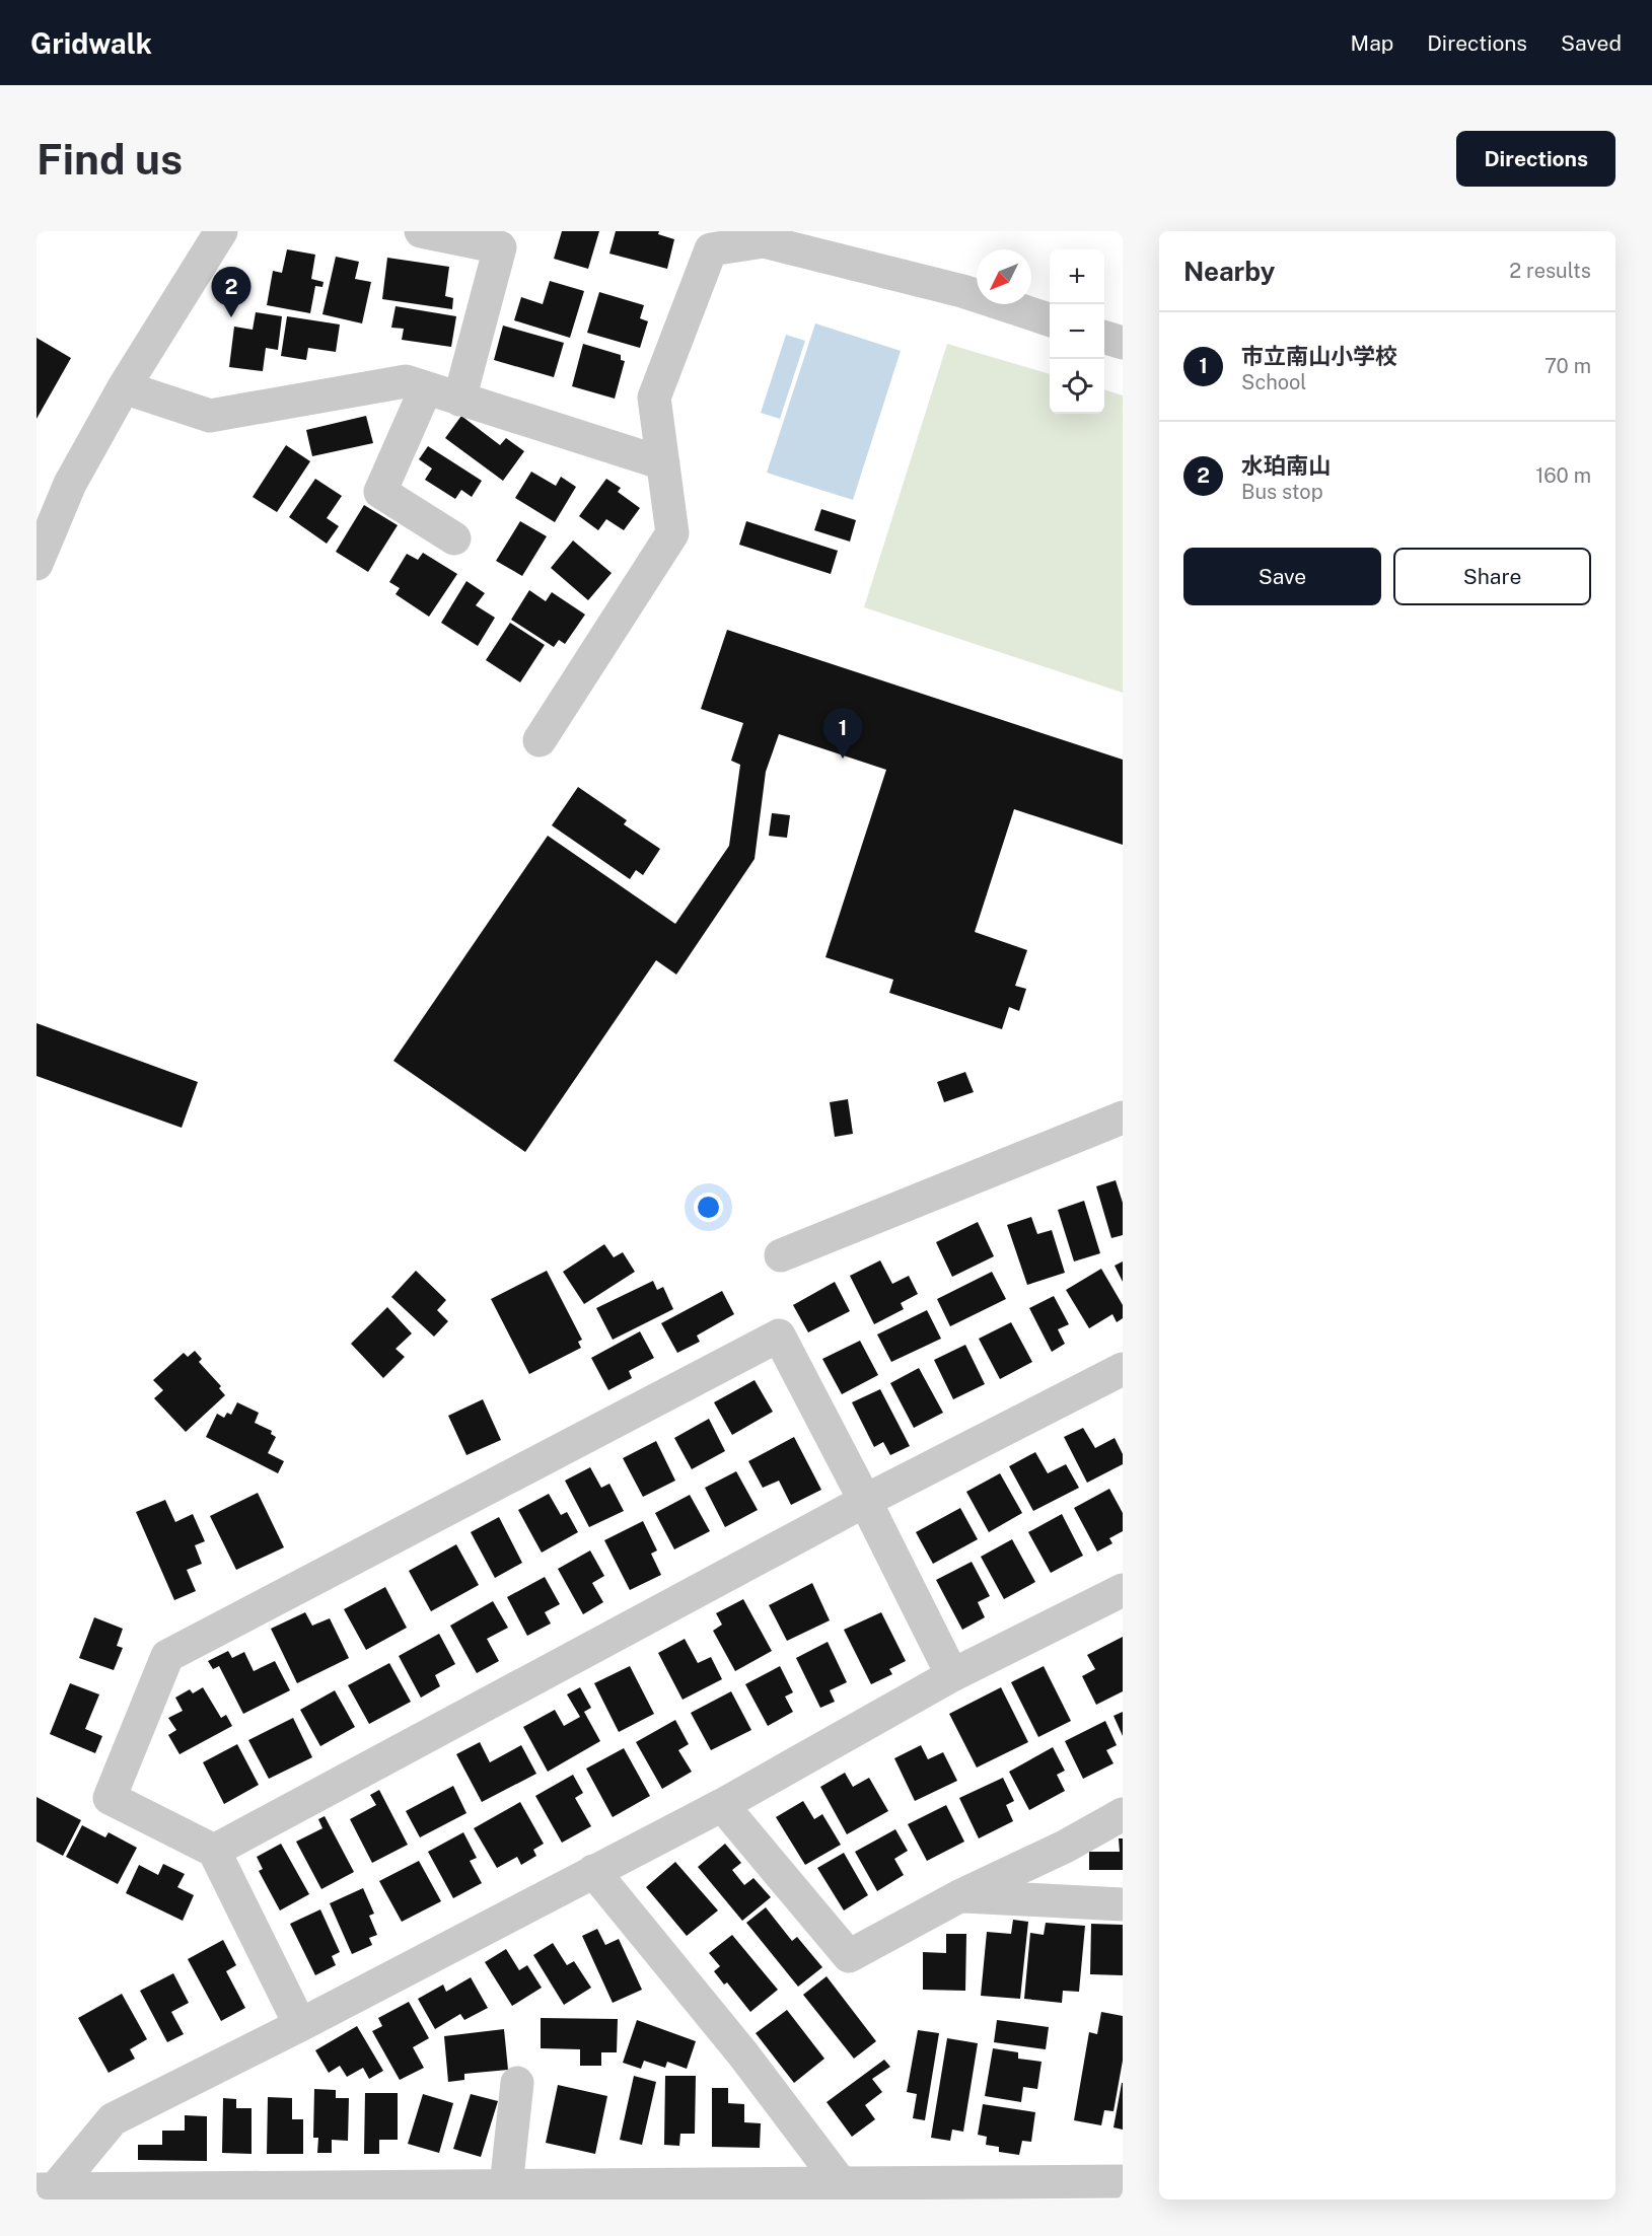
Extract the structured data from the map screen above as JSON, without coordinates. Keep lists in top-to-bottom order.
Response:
{
  "north": "bottom left",
  "page": {
    "header": "Gridwalk",
    "nav": ["Map", "Directions", "Saved"],
    "buttons": [
      "Directions",
      ["Save", "Share"]
    ],
    "title": "Find us",
    "heading": ["Nearby", "2 results"],
    "map_buttons": ["+", "−"],
    "pins": ["2", "1"],
    "list": [
      {
        "mark": "1",
        "name": "市立南山小学校",
        "note": "School",
        "value": "70 m"
      },
      {
        "mark": "2",
        "name": "水珀南山",
        "note": "Bus stop",
        "value": "160 m"
      }
    ]
  }
}
